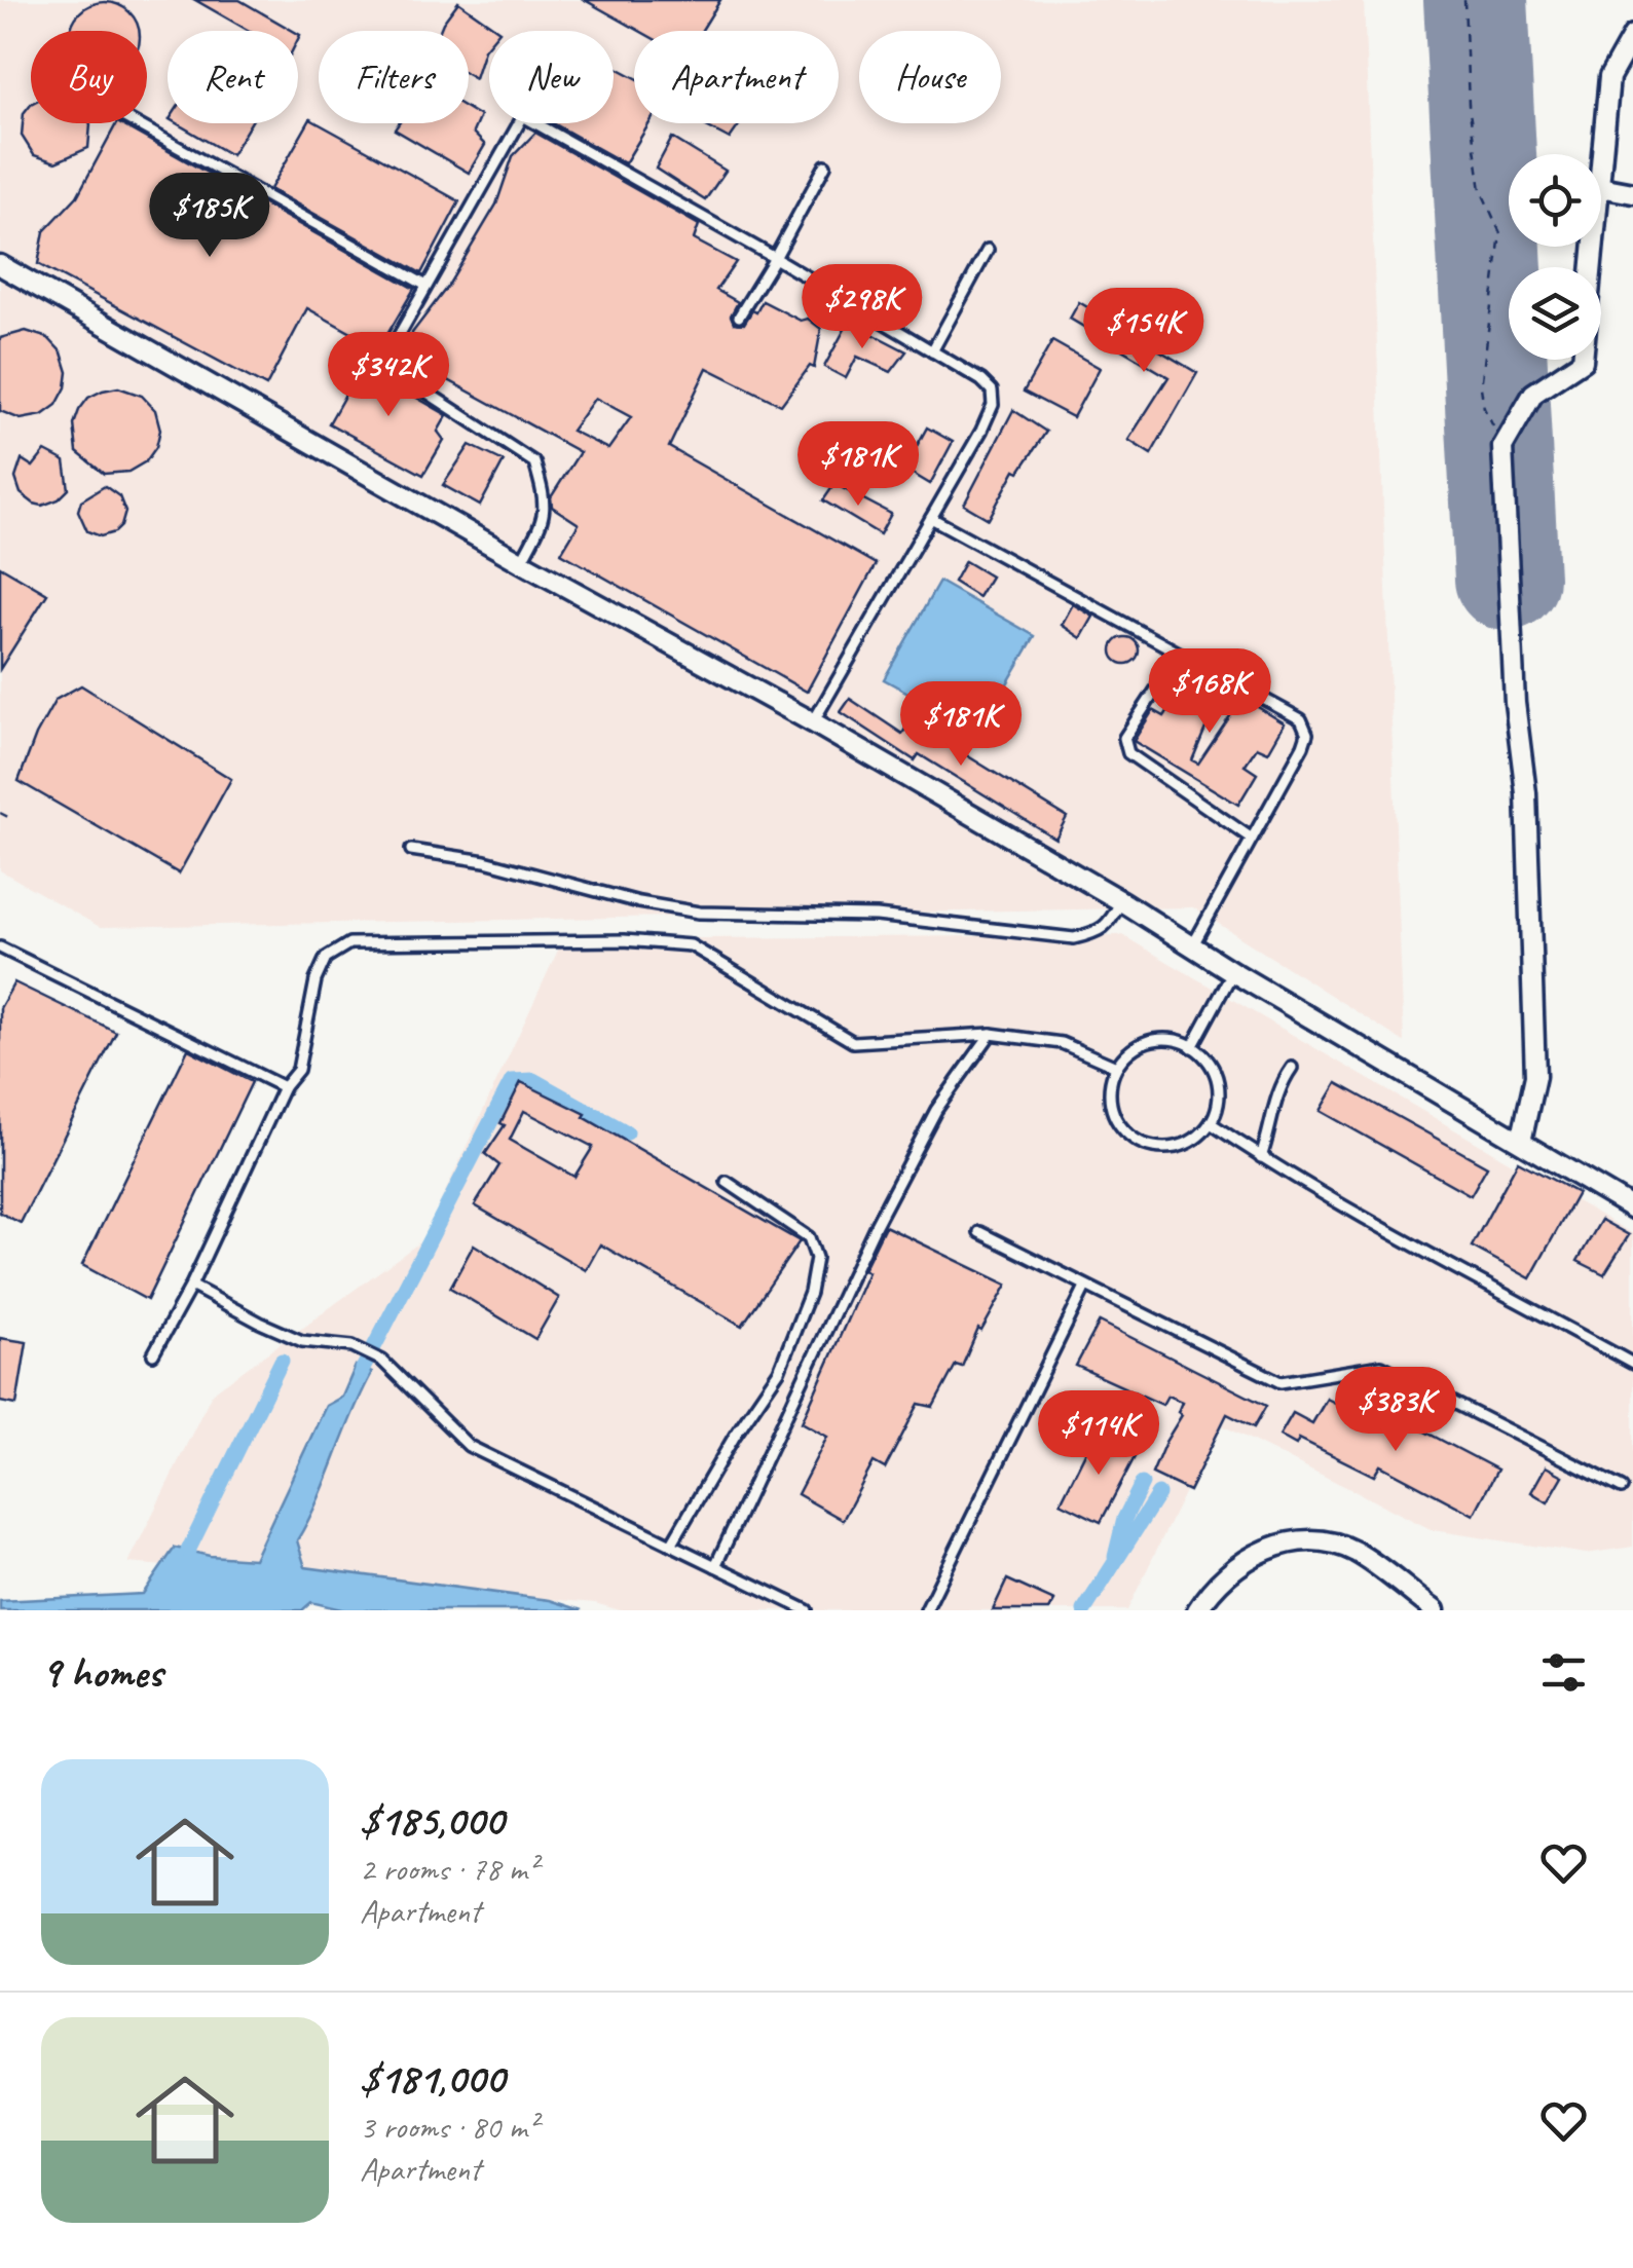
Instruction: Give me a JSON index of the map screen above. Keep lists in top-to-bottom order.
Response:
{
  "page": {
    "chip": [
      "Buy",
      "Rent",
      "Filters",
      "New",
      "Apartment",
      "House"
    ],
    "price": [
      "$185K",
      "$298K",
      "$154K",
      "$342K",
      "$181K",
      "$168K",
      "$181K",
      "$383K",
      "$114K"
    ],
    "heading": "9 homes",
    "list": [
      {
        "name": "$185,000",
        "note": "2 rooms · 78 m² · Apartment"
      },
      {
        "name": "$181,000",
        "note": "3 rooms · 80 m² · Apartment"
      }
    ]
  }
}
